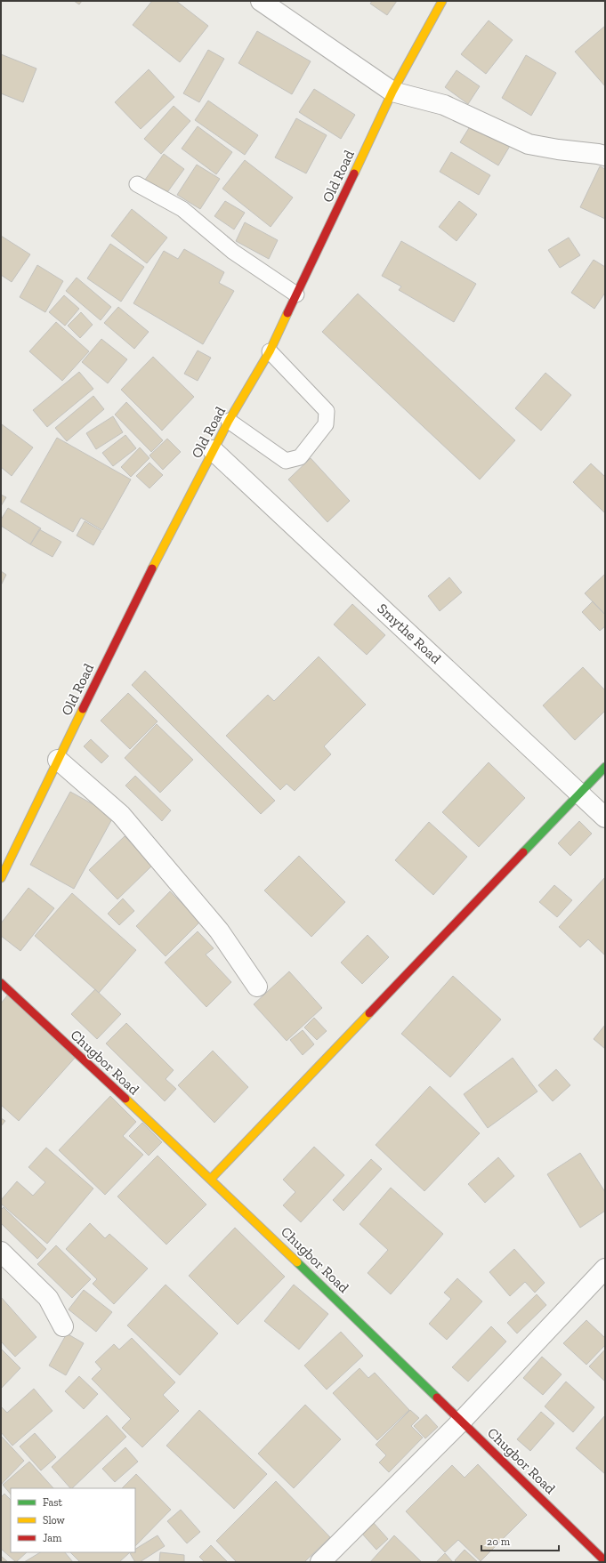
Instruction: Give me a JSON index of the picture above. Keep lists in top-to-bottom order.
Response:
{
  "streets": {
    "street": ["Old Road", "Smythe Road", "Chugbor Road"]
  },
  "crossings": [
    ["Old Road", "Smythe Road"]
  ],
  "legend": ["Fast", "Slow", "Jam"],
  "scale_bar": "20 m"
}
